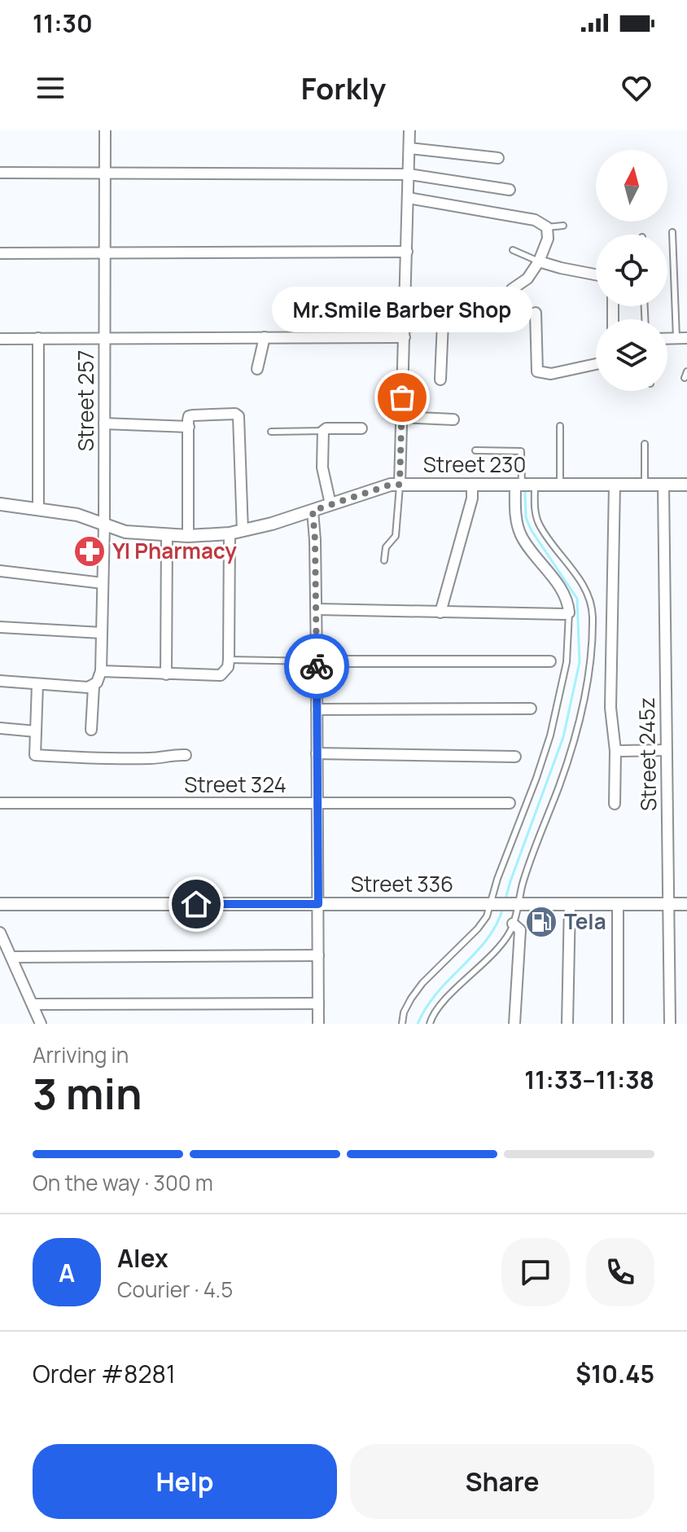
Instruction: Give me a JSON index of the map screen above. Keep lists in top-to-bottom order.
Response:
{
  "streets": {
    "street": [
      "Street 257",
      "Street 230",
      "Street 245z",
      "Street 324",
      "Street 336"
    ]
  },
  "crossings": [
    ["Street 257", "Street 230"],
    ["Street 230", "Street 245z"],
    ["Street 245z", "Street 336"]
  ],
  "places": {
    "other": ["Mr.Smile Barber Shop"],
    "pharmacy": ["YI Pharmacy"],
    "fuel station": ["Tela"]
  },
  "north": "top",
  "page": {
    "status": "11:30",
    "header": "Forkly",
    "bubble": "Mr.Smile Barber Shop",
    "heading": ["3 min", "Arriving in", "11:33–11:38"],
    "panel": [
      "Alex",
      "Courier · 4.5",
      "Order #8281",
      "$10.45"
    ],
    "bar": "On the way · 300 m",
    "round": "A",
    "buttons": ["Help", "Share"]
  }
}
